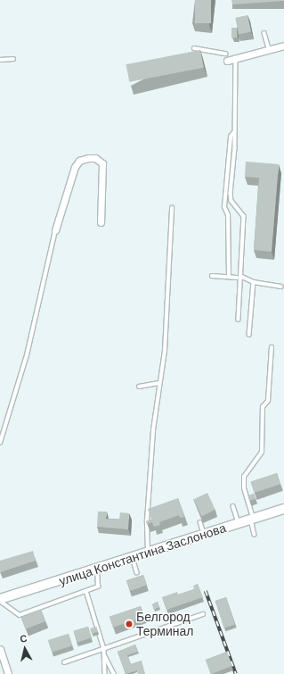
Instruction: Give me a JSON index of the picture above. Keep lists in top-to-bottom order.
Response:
{
  "streets": {
    "street": ["улица Константина Заслонова"]
  },
  "places": ["Белгород Терминал"],
  "north": "top"
}
